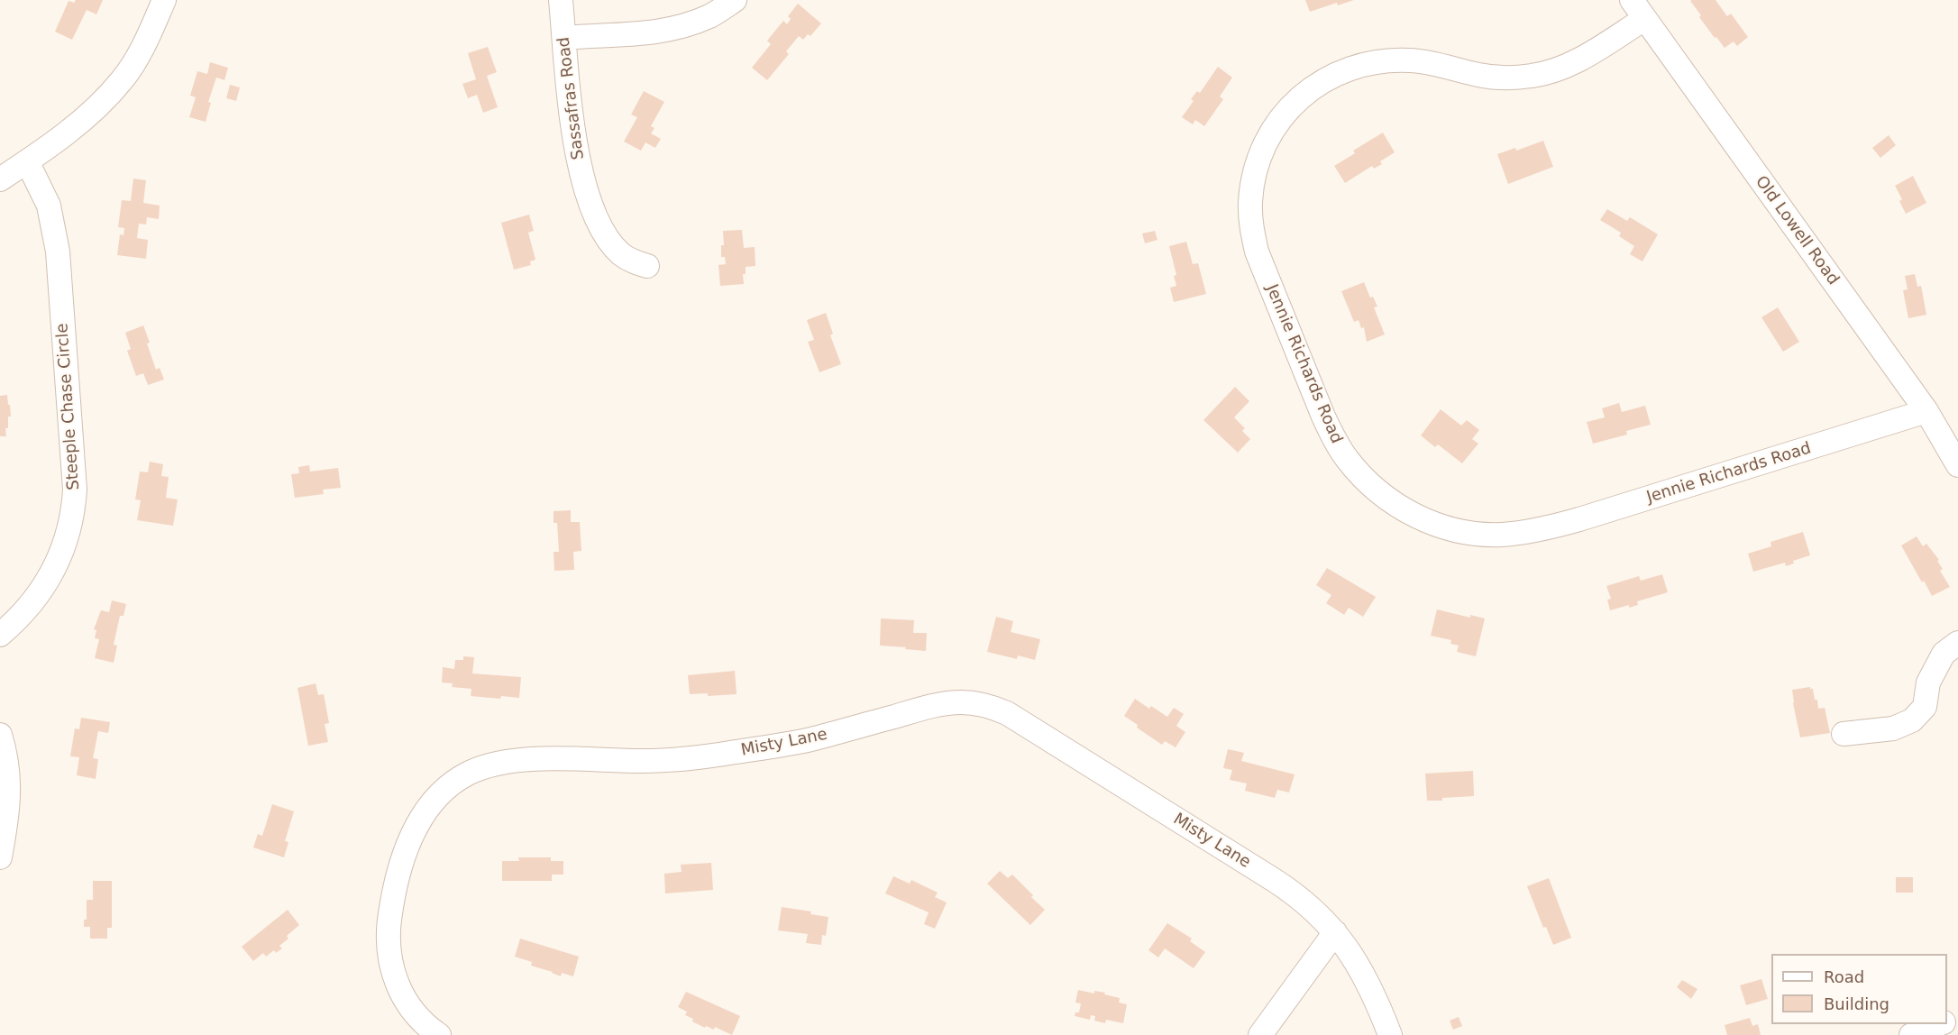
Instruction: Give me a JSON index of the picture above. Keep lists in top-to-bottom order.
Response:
{
  "streets": {
    "street": [
      "Sassafras Road",
      "Old Lowell Road",
      "Jennie Richards Road",
      "Steeple Chase Circle",
      "Misty Lane"
    ]
  },
  "crossings": [
    ["Old Lowell Road", "Jennie Richards Road"]
  ],
  "legend": ["Road", "Building"]
}
